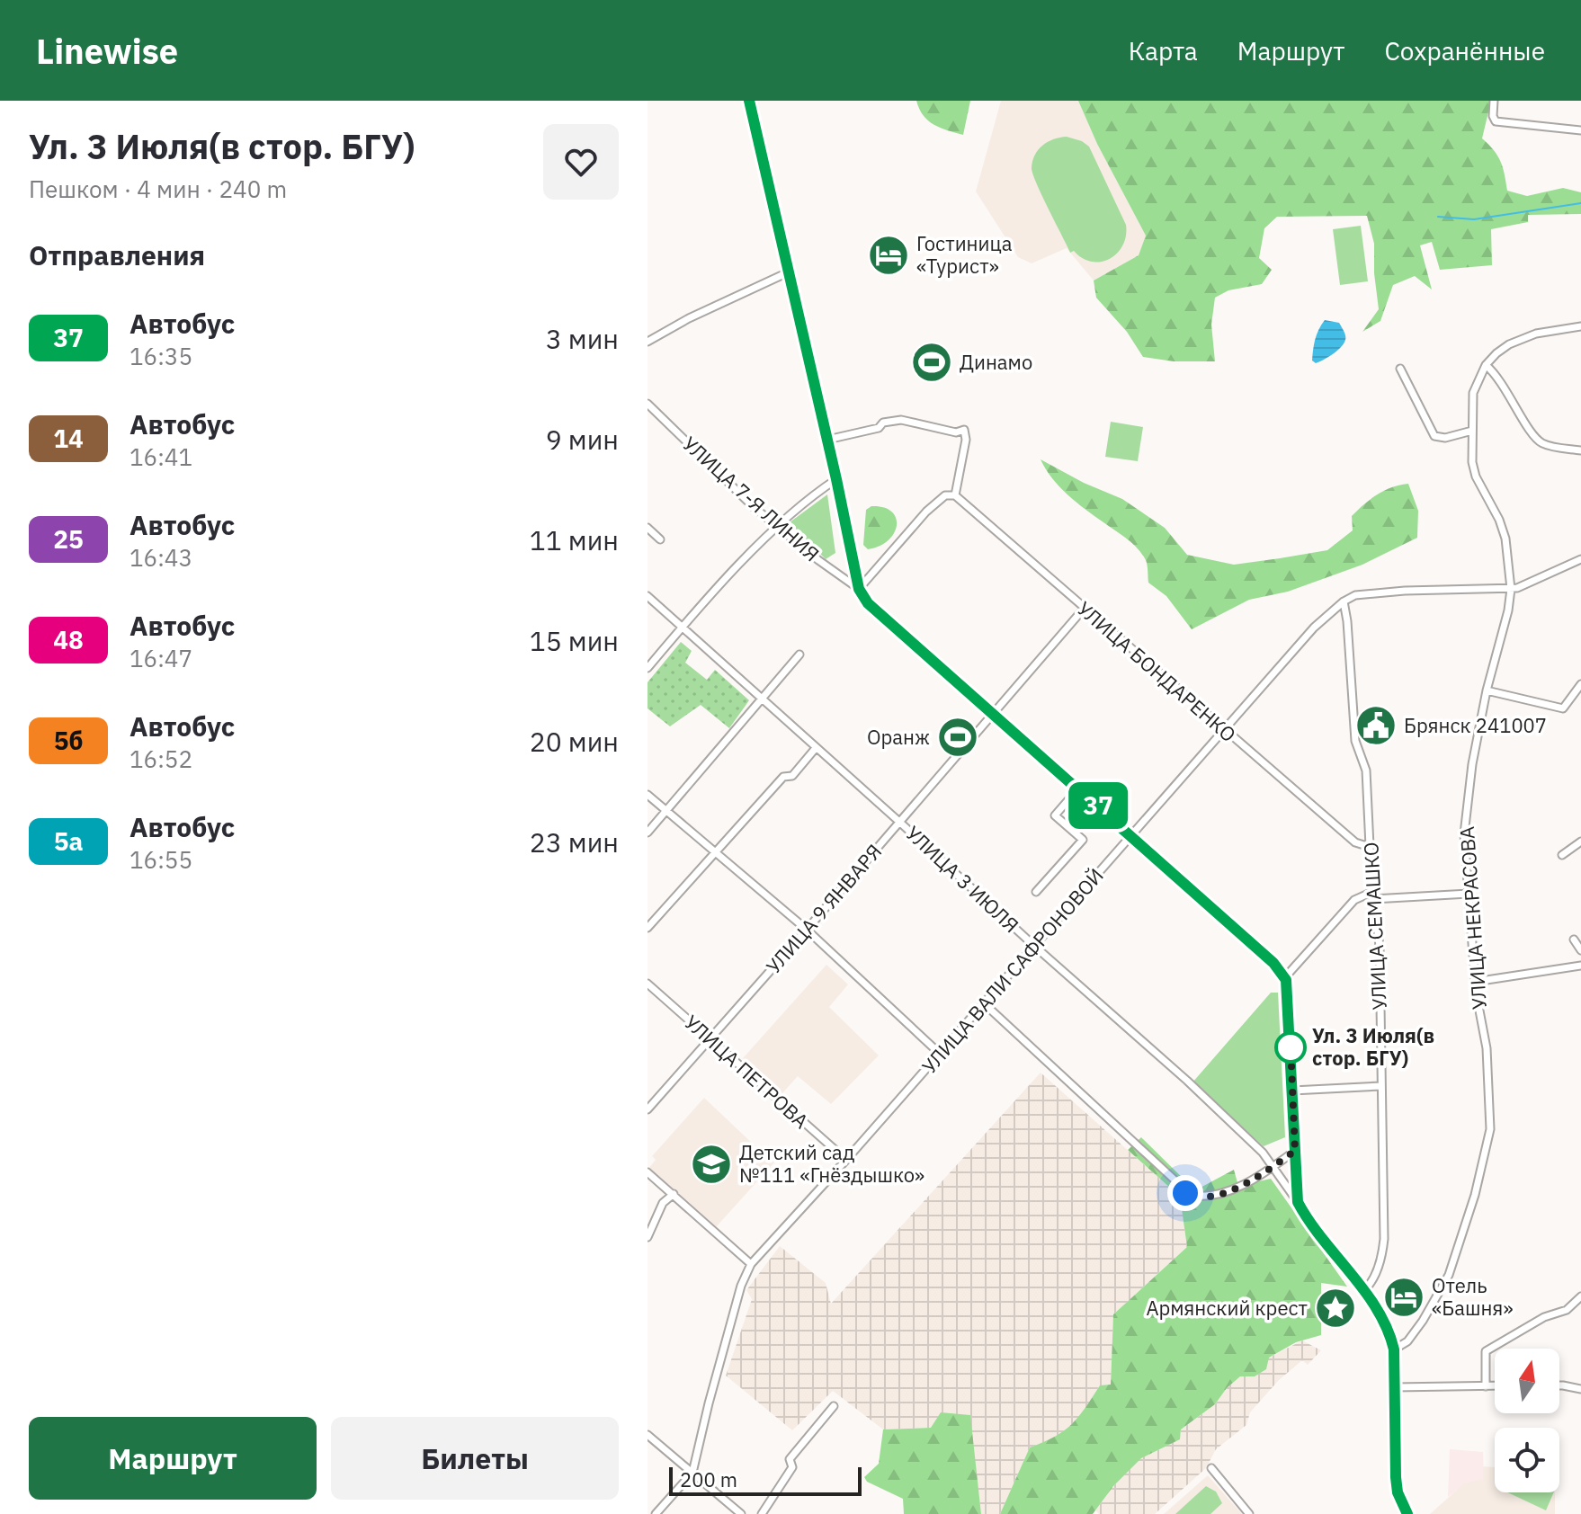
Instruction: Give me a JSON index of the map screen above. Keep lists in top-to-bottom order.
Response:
{
  "streets": {
    "street": [
      "УЛИЦА 7-Я ЛИНИЯ",
      "УЛИЦА БОНДАРЕНКО",
      "УЛИЦА 3 ИЮЛЯ",
      "УЛИЦА 9 ЯНВАРЯ",
      "УЛИЦА НЕКРАСОВА",
      "УЛИЦА СЕМАШКО",
      "УЛИЦА ВАЛИ САФРОНОВОЙ",
      "УЛИЦА ПЕТРОВА"
    ]
  },
  "crossings": [
    ["УЛИЦА БОНДАРЕНКО", "УЛИЦА 9 ЯНВАРЯ"],
    ["УЛИЦА БОНДАРЕНКО", "УЛИЦА СЕМАШКО"],
    ["УЛИЦА БОНДАРЕНКО", "УЛИЦА ВАЛИ САФРОНОВОЙ"],
    ["УЛИЦА 3 ИЮЛЯ", "УЛИЦА 9 ЯНВАРЯ"],
    ["УЛИЦА 3 ИЮЛЯ", "УЛИЦА ВАЛИ САФРОНОВОЙ"],
    ["УЛИЦА 9 ЯНВАРЯ", "УЛИЦА ПЕТРОВА"],
    ["УЛИЦА НЕКРАСОВА", "УЛИЦА ВАЛИ САФРОНОВОЙ"],
    ["УЛИЦА СЕМАШКО", "УЛИЦА ВАЛИ САФРОНОВОЙ"],
    ["УЛИЦА ВАЛИ САФРОНОВОЙ", "УЛИЦА ПЕТРОВА"]
  ],
  "places": {
    "hotel": ["Гостиница «Турист»", "Отель «Башня»"],
    "sports": ["Динамо", "Оранж"],
    "public building": ["Брянск 241007"],
    "other": ["Ул. 3 Июля(в стор. БГУ)"],
    "school or university": ["Детский сад №111 «Гнёздышко»"],
    "place": ["Армянский крест"]
  },
  "lines": ["bus line 37"],
  "scale_bar": "200 m",
  "north": "top",
  "page": {
    "header": "Linewise",
    "nav": ["Карта", "Маршрут", "Сохранённые"],
    "heading": [
      ["Ул. 3 Июля(в стор. БГУ)", "Пешком · 4 мин · 240 m"],
      "Отправления"
    ],
    "on_map": "37",
    "list": [
      {
        "mark": "37",
        "name": "Автобус",
        "note": "16:35",
        "value": "3 мин"
      },
      {
        "mark": "14",
        "name": "Автобус",
        "note": "16:41",
        "value": "9 мин"
      },
      {
        "mark": "25",
        "name": "Автобус",
        "note": "16:43",
        "value": "11 мин"
      },
      {
        "mark": "48",
        "name": "Автобус",
        "note": "16:47",
        "value": "15 мин"
      },
      {
        "mark": "5б",
        "name": "Автобус",
        "note": "16:52",
        "value": "20 мин"
      },
      {
        "mark": "5а",
        "name": "Автобус",
        "note": "16:55",
        "value": "23 мин"
      }
    ],
    "buttons": ["Маршрут", "Билеты"],
    "scale": "200 m"
  }
}
